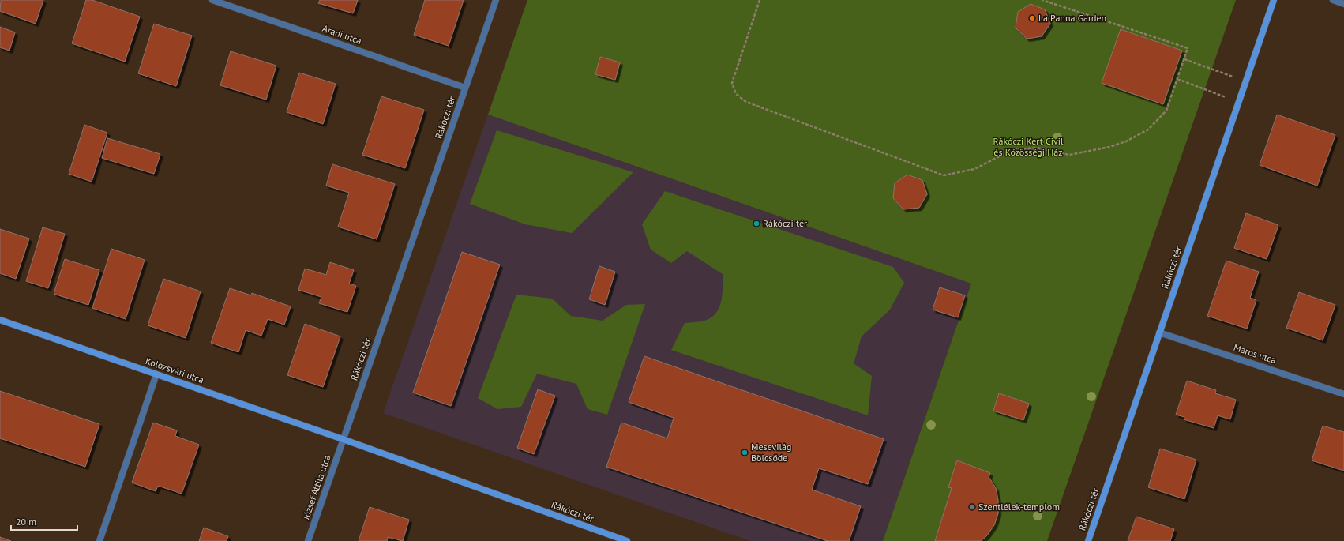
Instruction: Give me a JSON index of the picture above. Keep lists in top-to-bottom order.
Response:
{
  "streets": {
    "street": [
      "Aradi utca",
      "Rákóczi tér",
      "Maros utca",
      "Kolozsvári utca",
      "József Attila utca"
    ]
  },
  "crossings": [
    ["Aradi utca", "Rákóczi tér"],
    ["Rákóczi tér", "Maros utca"],
    ["Rákóczi tér", "Kolozsvári utca"],
    ["Rákóczi tér", "József Attila utca"],
    ["Kolozsvári utca", "József Attila utca"]
  ],
  "parks": ["Rákóczi Kert Civil és Közösségi Ház"],
  "places": [
    "La Panna Garden",
    "Rákóczi tér",
    "Mesevilág Bölcsőde",
    "Szentlélek-templom"
  ],
  "scale_bar": "20 m"
}
